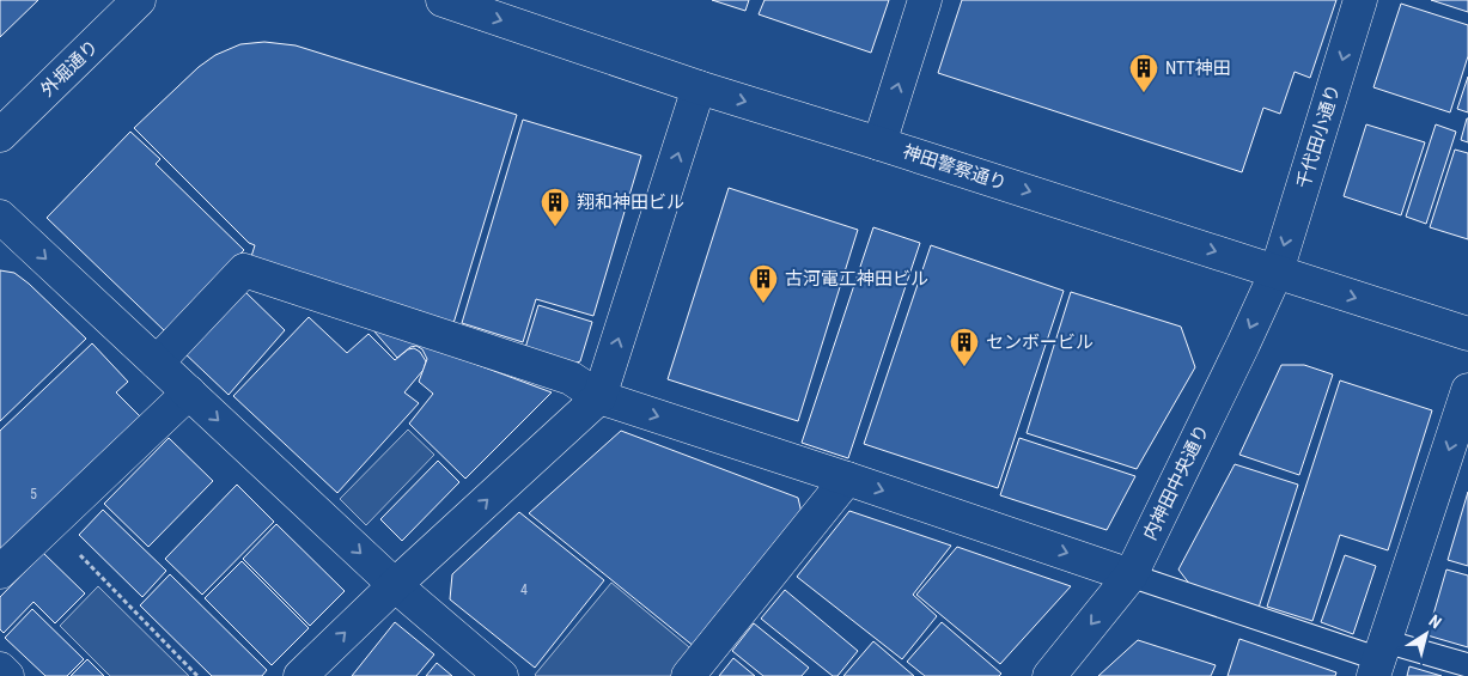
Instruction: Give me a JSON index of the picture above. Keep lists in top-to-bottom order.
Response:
{
  "streets": {
    "street": [
      "外堀通り",
      "千代田小通り",
      "神田警察通り",
      "内神田中央通り"
    ]
  },
  "crossings": [
    ["千代田小通り", "神田警察通り"],
    ["千代田小通り", "内神田中央通り"],
    ["神田警察通り", "内神田中央通り"]
  ],
  "one_way": ["千代田小通り", "神田警察通り"],
  "places": {
    "building": [
      "NTT神田",
      "翔和神田ビル",
      "古河電工神田ビル",
      "センボービル"
    ]
  },
  "house_numbers": ["5", "4"],
  "north": "top right"
}
